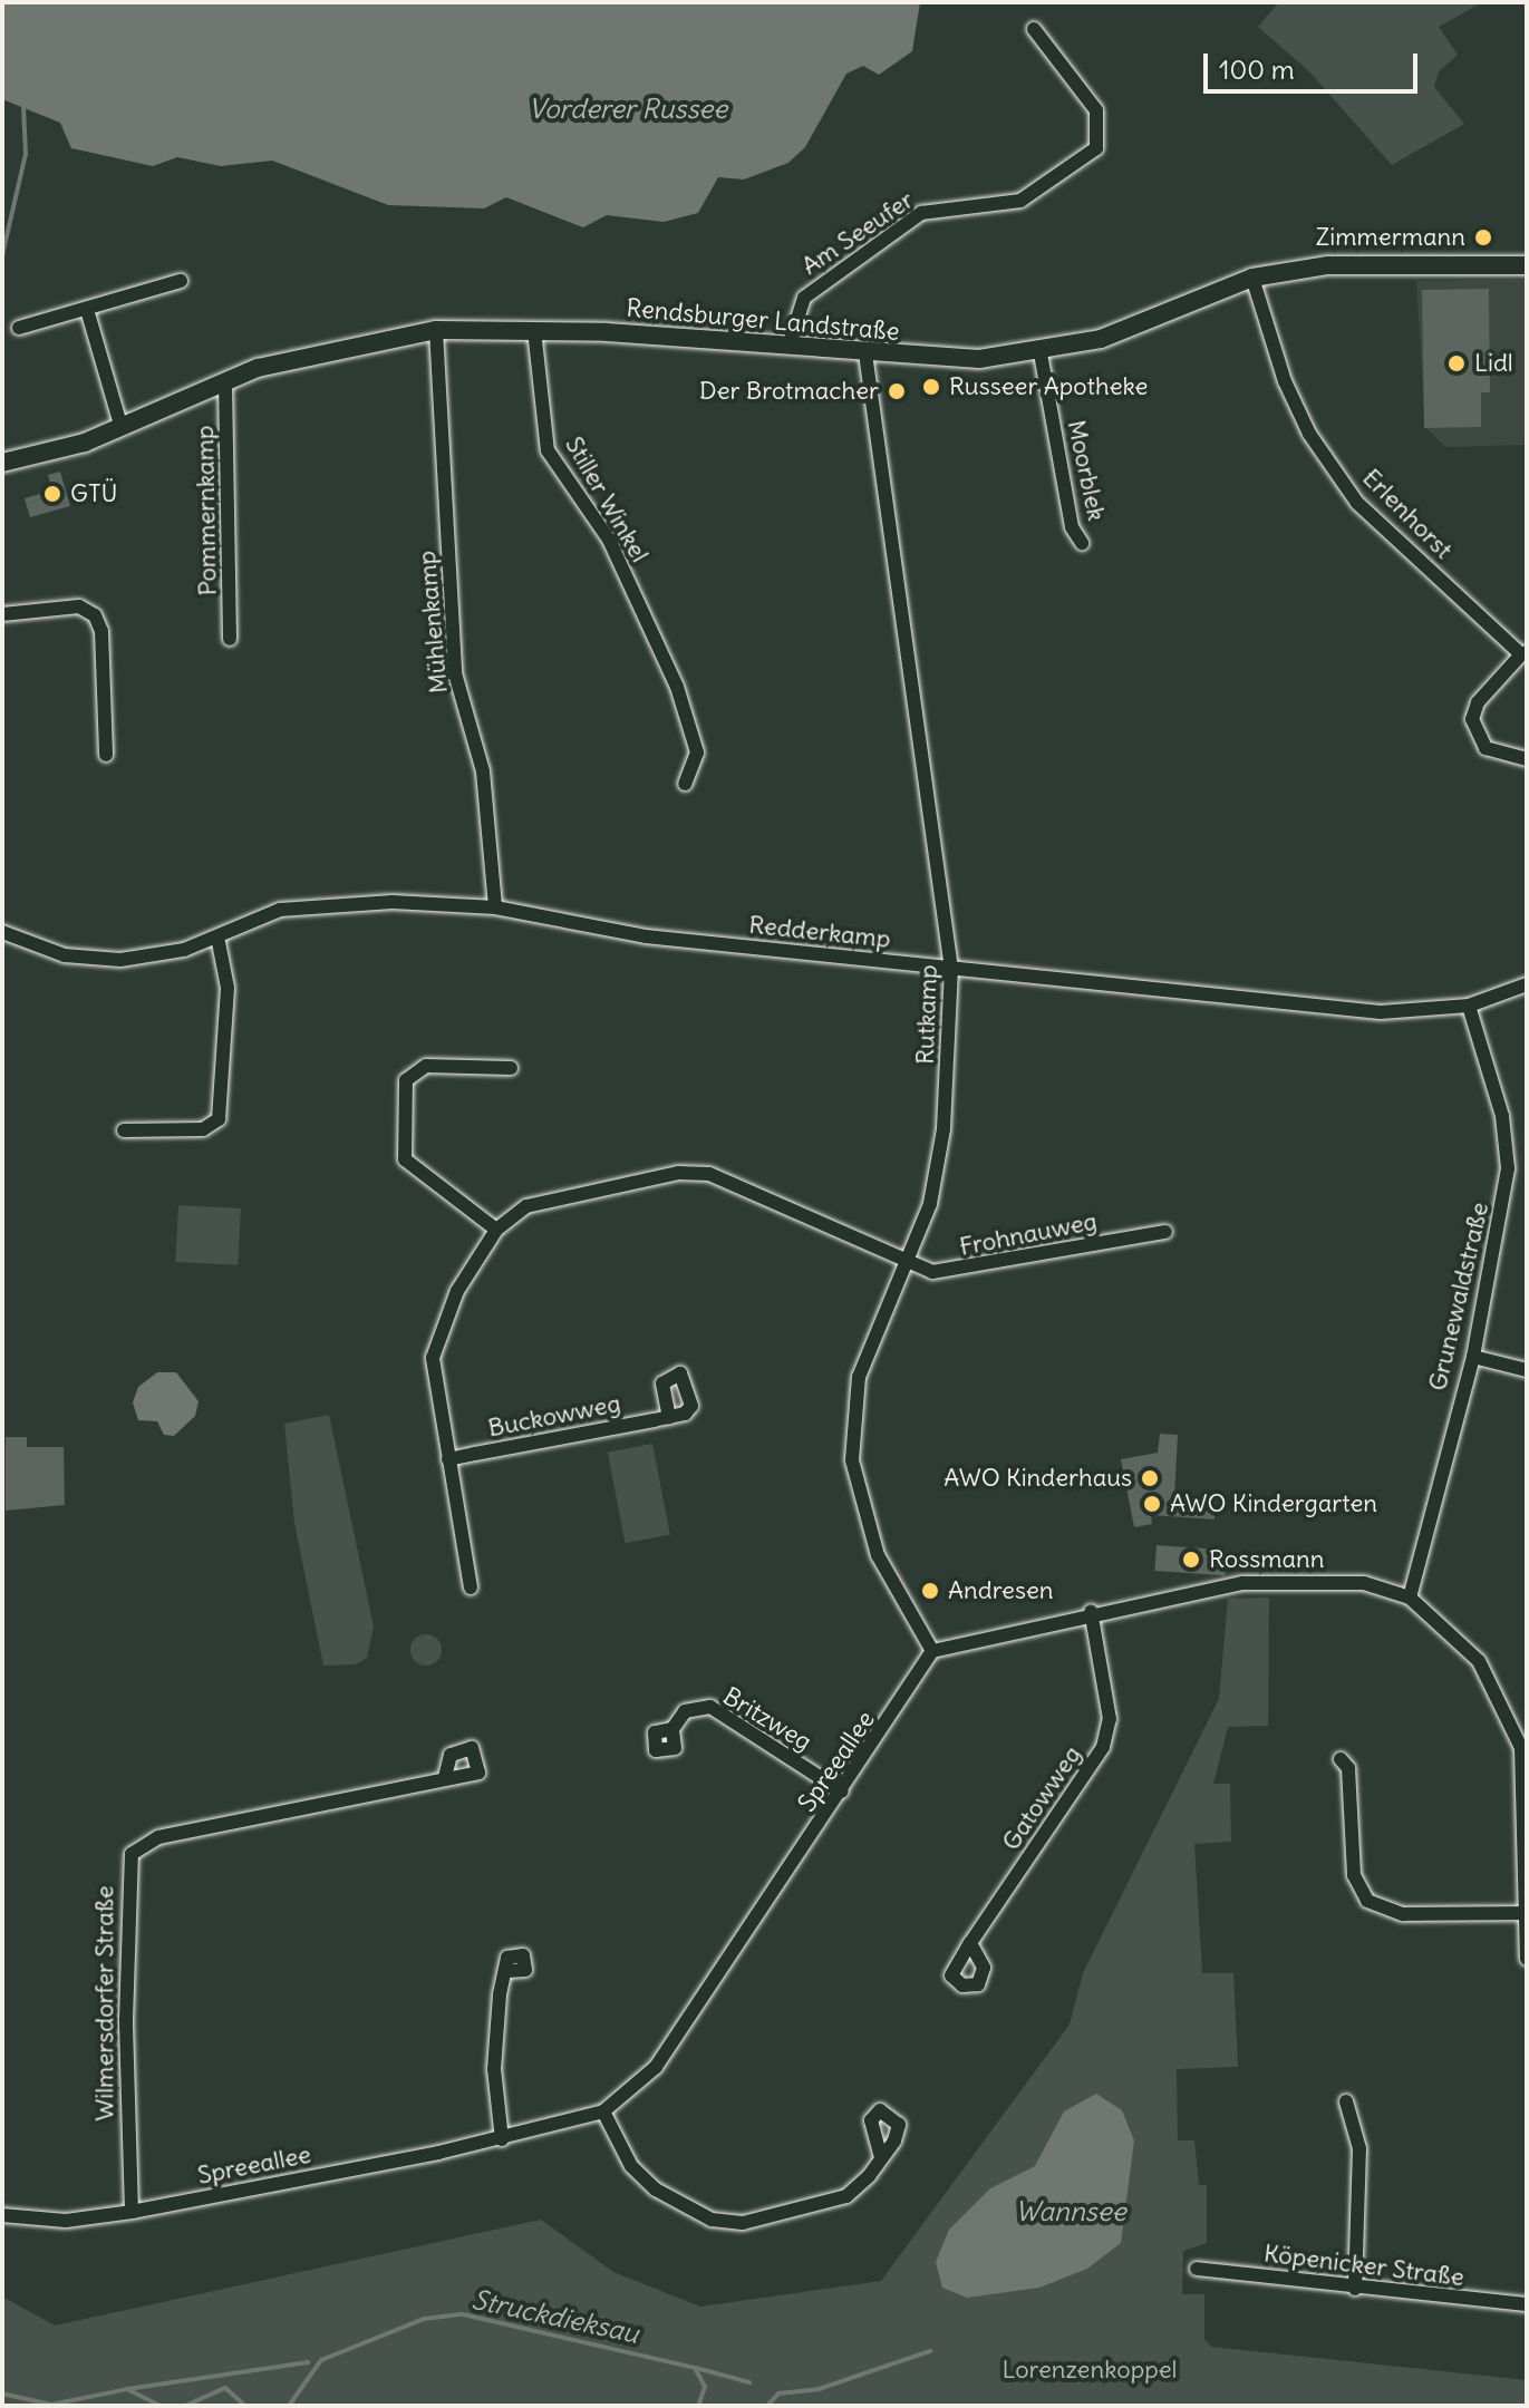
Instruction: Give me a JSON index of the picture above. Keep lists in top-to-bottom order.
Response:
{
  "streets": {
    "street": [
      "Am Seeufer",
      "Rendsburger Landstraße",
      "Moorblek",
      "Stiller Winkel",
      "Pommernkamp",
      "Erlenhorst",
      "Mühlenkamp",
      "Redderkamp",
      "Rutkamp",
      "Frohnauweg",
      "Grunewaldstraße",
      "Buckowweg",
      "Britzweg",
      "Spreeallee",
      "Gatowweg",
      "Wilmersdorfer Straße",
      "Köpenicker Straße"
    ]
  },
  "crossings": [
    ["Am Seeufer", "Rendsburger Landstraße"],
    ["Rendsburger Landstraße", "Moorblek"],
    ["Rendsburger Landstraße", "Stiller Winkel"],
    ["Rendsburger Landstraße", "Pommernkamp"],
    ["Rendsburger Landstraße", "Erlenhorst"],
    ["Rendsburger Landstraße", "Mühlenkamp"],
    ["Rendsburger Landstraße", "Rutkamp"],
    ["Mühlenkamp", "Redderkamp"],
    ["Redderkamp", "Rutkamp"],
    ["Redderkamp", "Grunewaldstraße"],
    ["Rutkamp", "Frohnauweg"],
    ["Rutkamp", "Spreeallee"],
    ["Britzweg", "Spreeallee"],
    ["Spreeallee", "Wilmersdorfer Straße"]
  ],
  "water": ["Vorderer Russee", "Wannsee", "Struckdieksau"],
  "parks": ["Lorenzenkoppel"],
  "places": [
    "Zimmermann",
    "Lidl",
    "Russeer Apotheke",
    "Der Brotmacher",
    "GTÜ",
    "AWO Kinderhaus",
    "AWO Kindergarten",
    "Rossmann",
    "Andresen"
  ],
  "scale_bar": "100 m"
}
